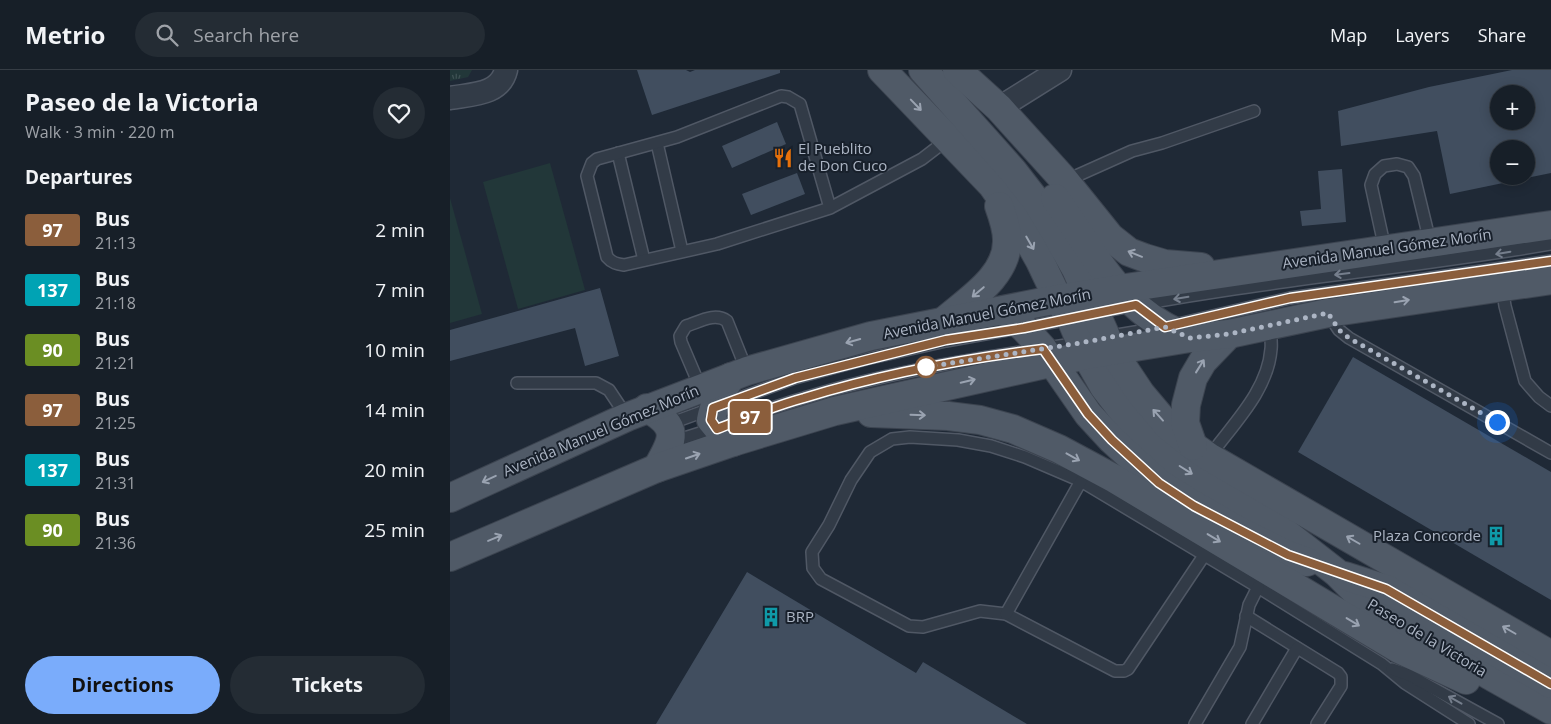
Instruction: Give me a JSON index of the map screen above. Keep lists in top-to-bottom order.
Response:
{
  "streets": {
    "main road": ["Avenida Manuel Gómez Morín"]
  },
  "places": {
    "restaurant": ["El Pueblito de Don Cuco"],
    "building": ["Plaza Concorde", "BRP"]
  },
  "lines": ["bus line 97"],
  "page": {
    "header": "Metrio",
    "search": "Search here",
    "nav": ["Map", "Layers", "Share"],
    "heading": [
      ["Paseo de la Victoria", "Walk · 3 min · 220 m"],
      "Departures"
    ],
    "on_map": "97",
    "map_buttons": ["+", "−"],
    "list": [
      {
        "mark": "97",
        "name": "Bus",
        "note": "21:13",
        "value": "2 min"
      },
      {
        "mark": "137",
        "name": "Bus",
        "note": "21:18",
        "value": "7 min"
      },
      {
        "mark": "90",
        "name": "Bus",
        "note": "21:21",
        "value": "10 min"
      },
      {
        "mark": "97",
        "name": "Bus",
        "note": "21:25",
        "value": "14 min"
      },
      {
        "mark": "137",
        "name": "Bus",
        "note": "21:31",
        "value": "20 min"
      },
      {
        "mark": "90",
        "name": "Bus",
        "note": "21:36",
        "value": "25 min"
      }
    ],
    "buttons": ["Directions", "Tickets"]
  }
}
